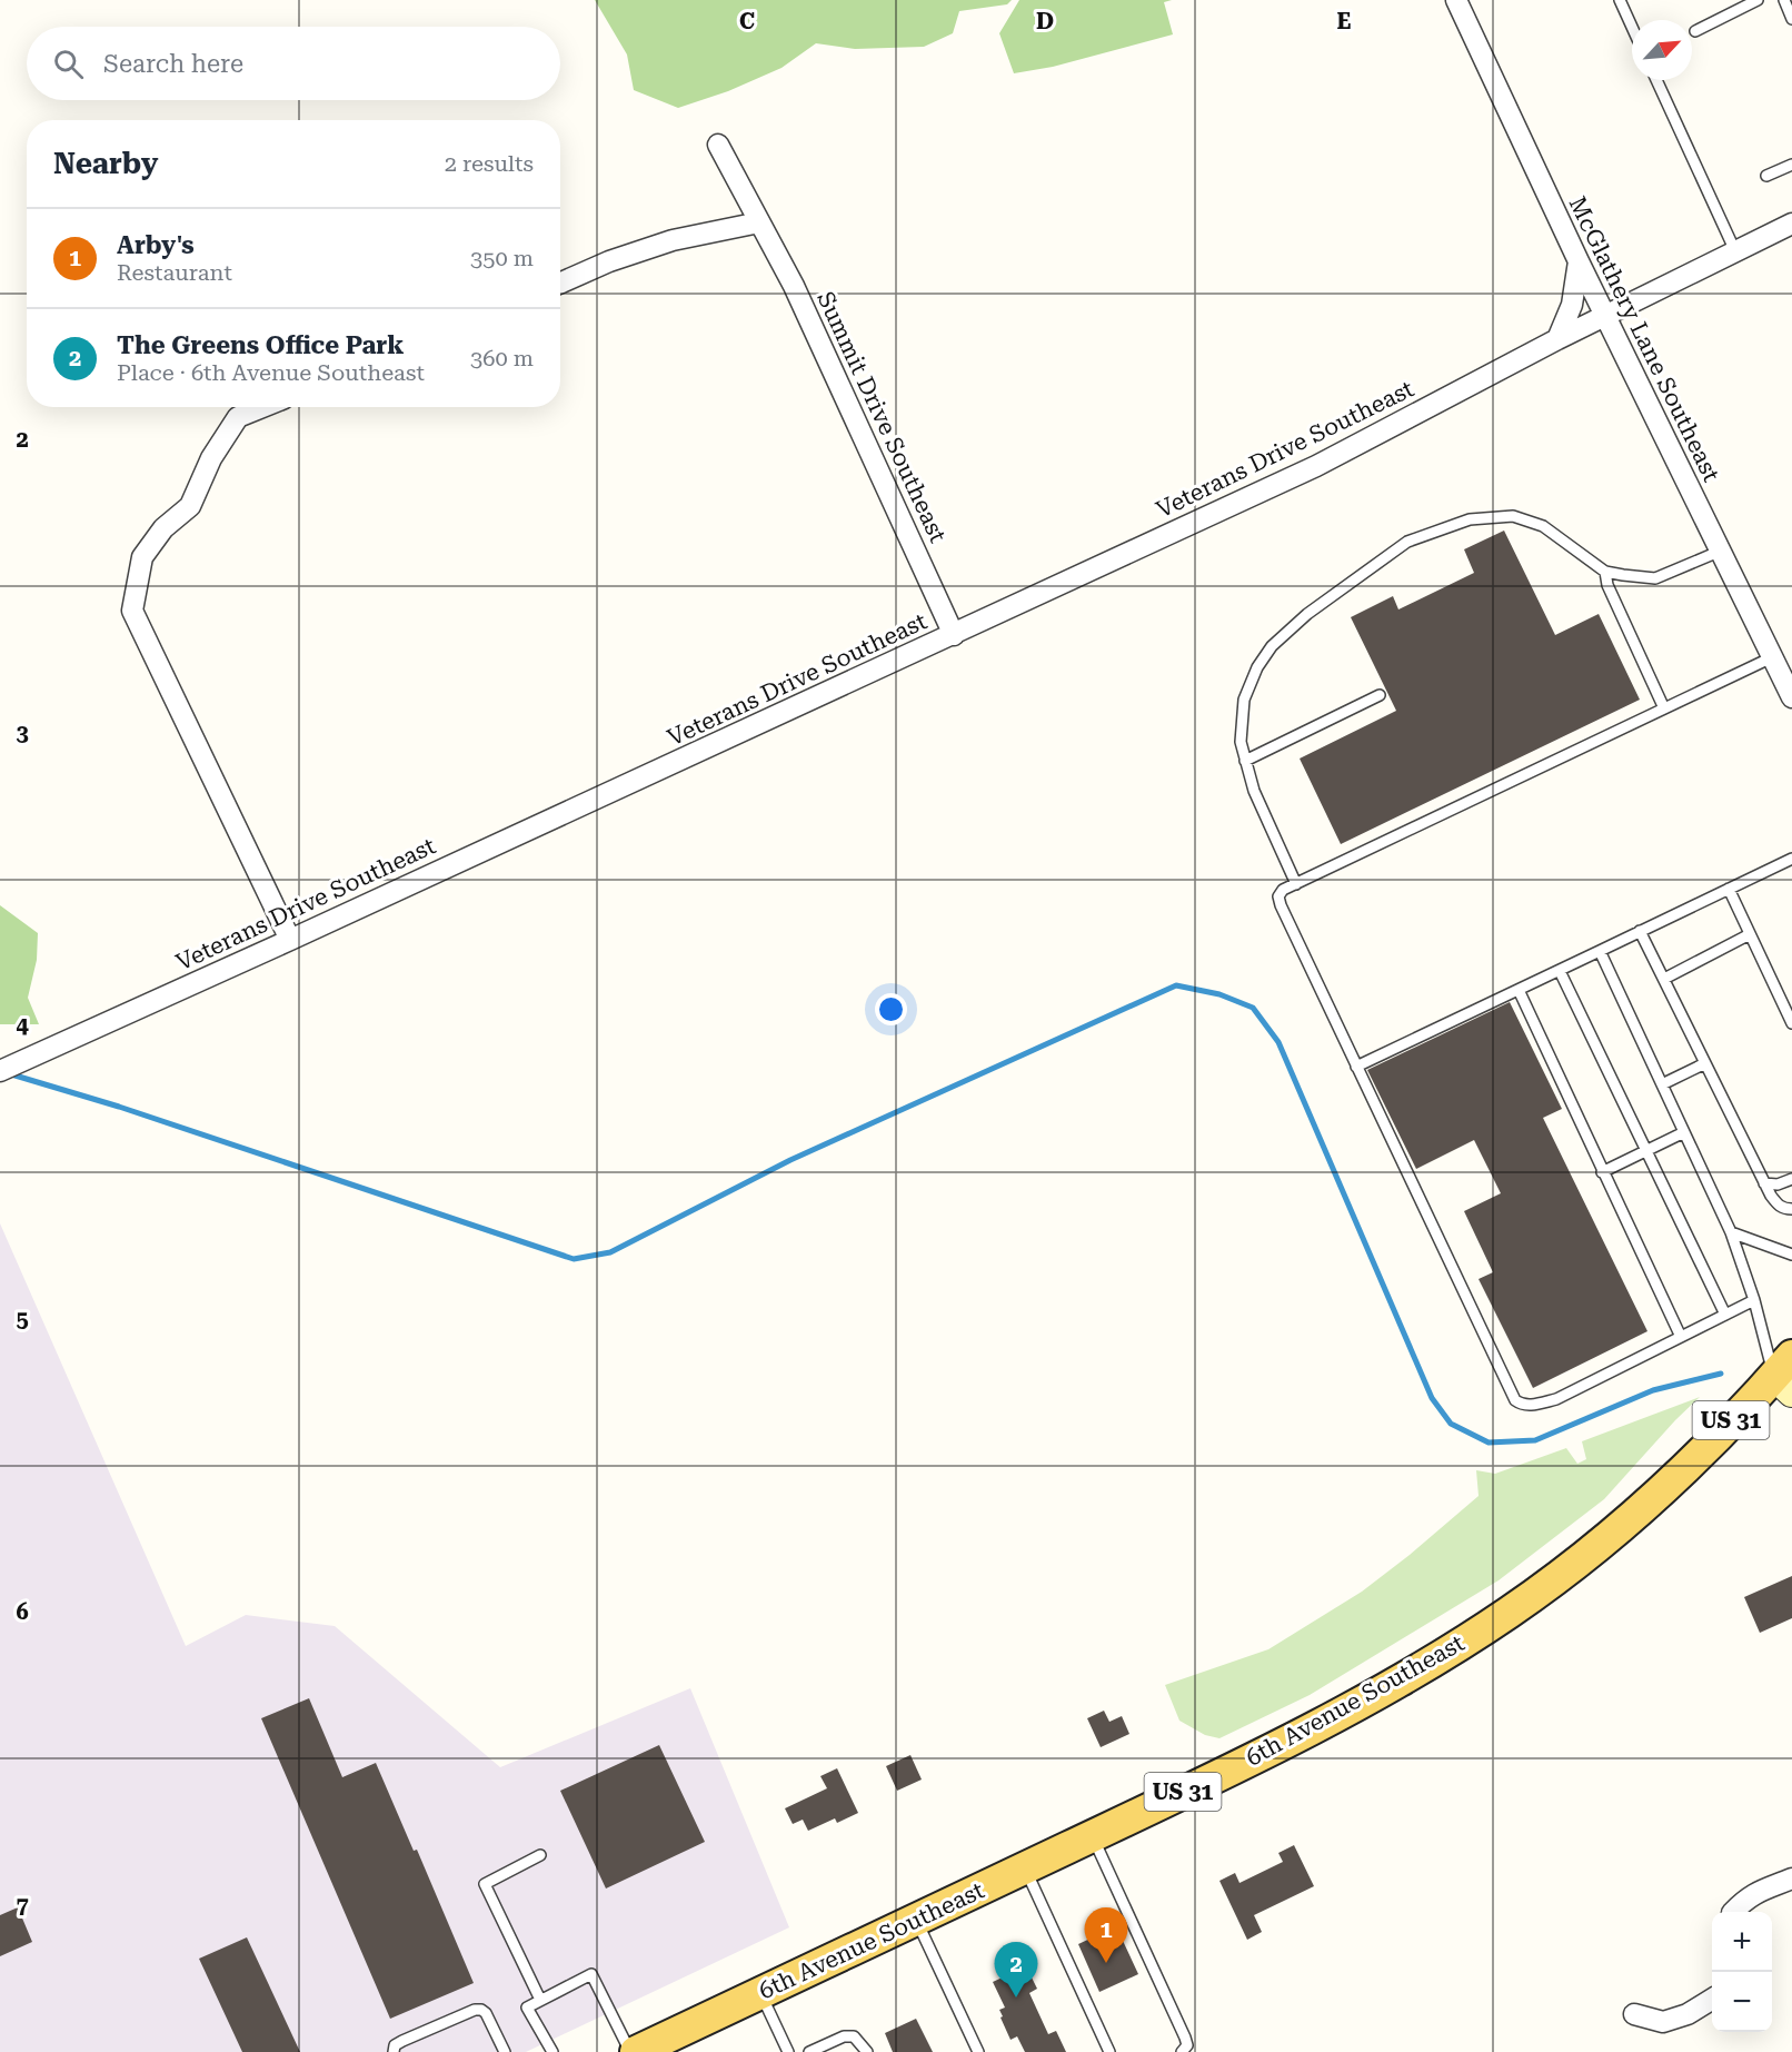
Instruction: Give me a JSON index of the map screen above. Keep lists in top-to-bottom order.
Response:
{
  "streets": {
    "main road": ["US 31", "6th Avenue Southeast"],
    "street": ["McGlathery Lane Southeast", "Summit Drive Southeast", "Veterans Drive Southeast"]
  },
  "crossings": [
    ["McGlathery Lane Southeast", "Veterans Drive Southeast"],
    ["Summit Drive Southeast", "Veterans Drive Southeast"]
  ],
  "north": "top right",
  "page": {
    "search": "Search here",
    "heading": ["Nearby", "2 results"],
    "list": [
      {
        "mark": "1",
        "name": "Arby's",
        "note": "Restaurant",
        "value": "350 m"
      },
      {
        "mark": "2",
        "name": "The Greens Office Park",
        "note": "Place · 6th Avenue Southeast",
        "value": "360 m"
      }
    ],
    "pins": ["1", "2"],
    "map_buttons": ["+", "−"]
  },
  "grid": {
    "columns": ["C", "D", "E"],
    "rows": [
      "2",
      "3",
      "4",
      "5",
      "6",
      "7"
    ]
  }
}
